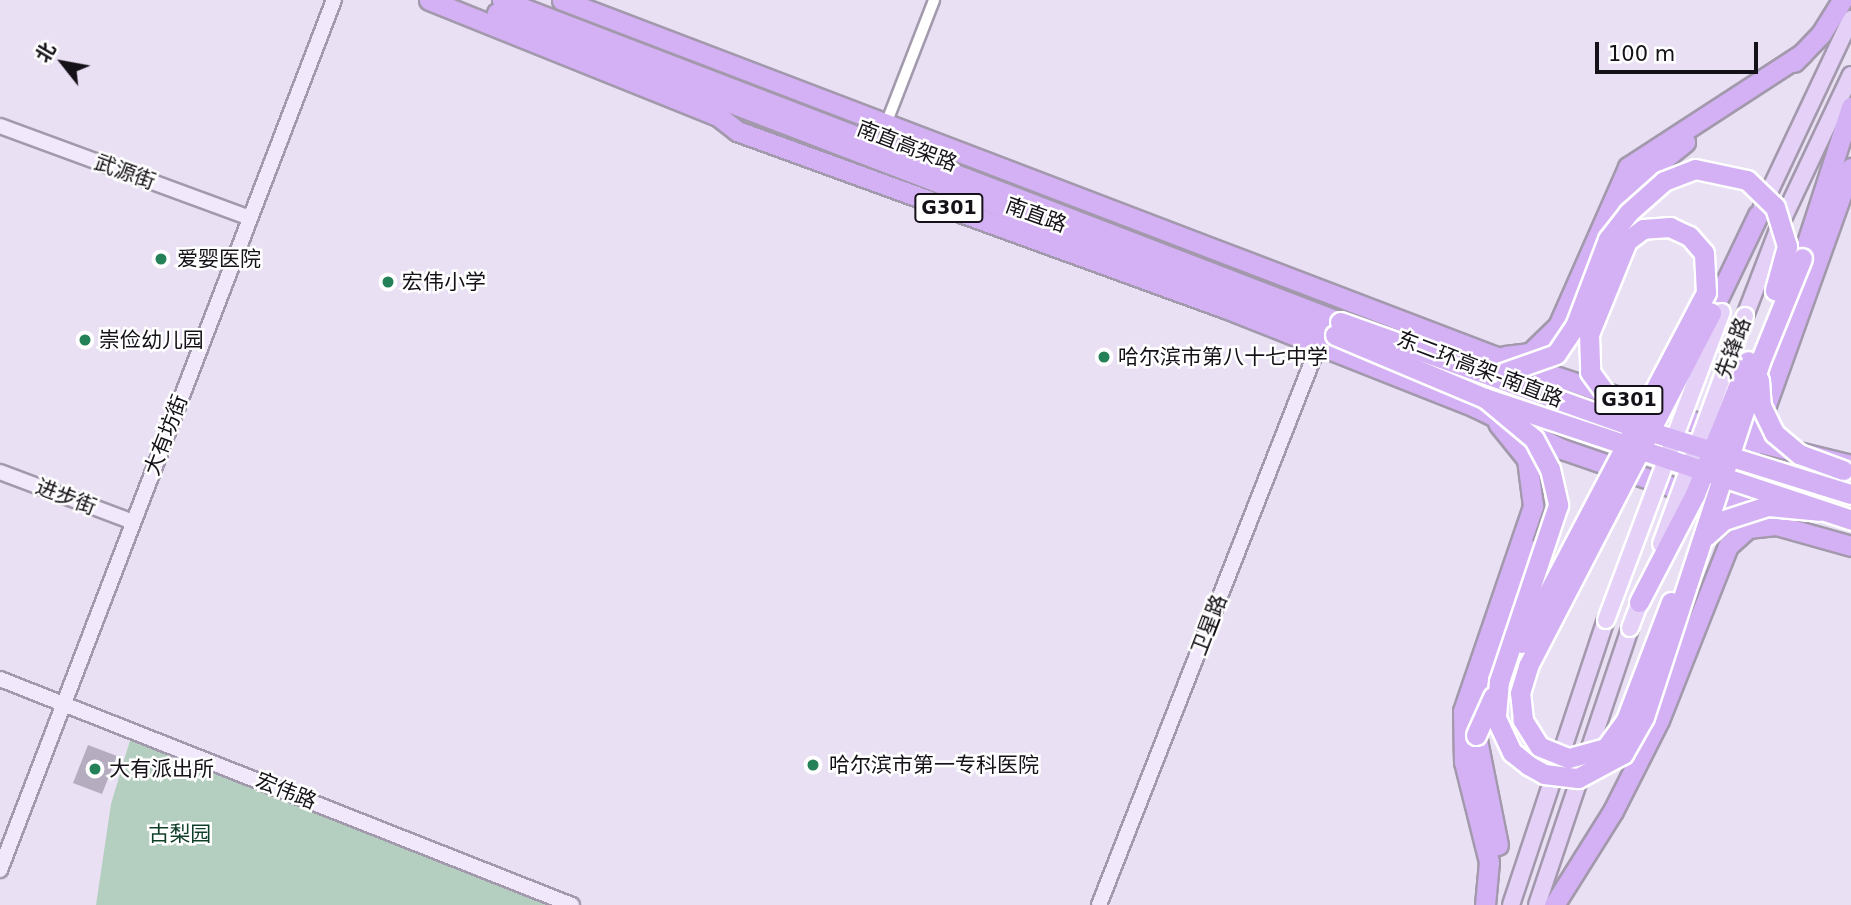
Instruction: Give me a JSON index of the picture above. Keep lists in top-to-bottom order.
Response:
{
  "streets": {
    "highway": [
      "南直高架路",
      "G301",
      "南直路",
      "东二环高架-南直路"
    ],
    "main road": [
      "武源街",
      "先锋路",
      "大有坊街",
      "进步街",
      "卫星路",
      "宏伟路"
    ]
  },
  "crossings": [
    ["南直高架路", "南直路"],
    ["南直高架路", "东二环高架-南直路"],
    ["南直高架路", "卫星路"],
    ["武源街", "大有坊街"],
    ["G301", "南直路"],
    ["南直路", "东二环高架-南直路"],
    ["南直路", "卫星路"],
    ["东二环高架-南直路", "卫星路"],
    ["大有坊街", "进步街"],
    ["大有坊街", "宏伟路"]
  ],
  "parks": ["古梨园"],
  "places": [
    "爱婴医院",
    "宏伟小学",
    "崇俭幼儿园",
    "哈尔滨市第八十七中学",
    "哈尔滨市第一专科医院",
    "大有派出所"
  ],
  "scale_bar": "100 m",
  "north": "top left"
}
